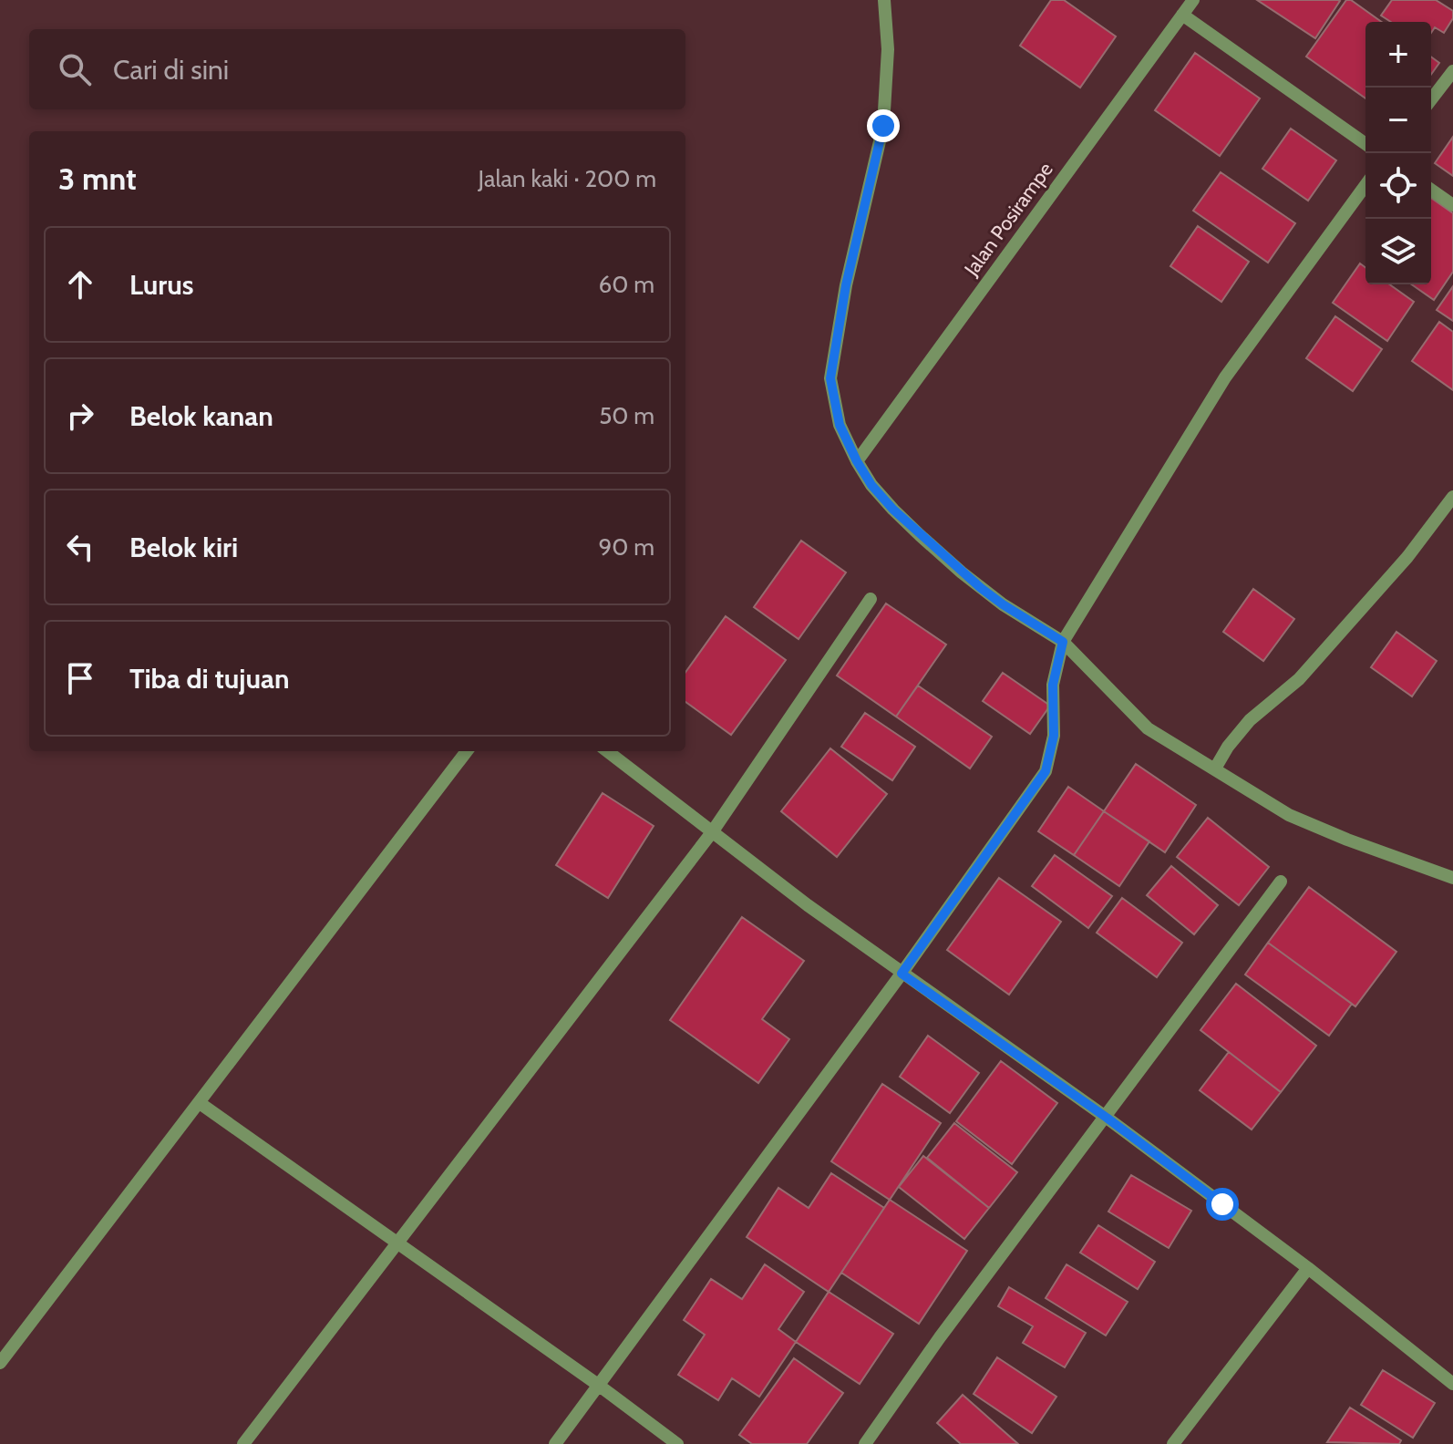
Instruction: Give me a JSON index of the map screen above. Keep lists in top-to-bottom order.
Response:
{
  "streets": {
    "street": ["Jalan Posirampe"]
  },
  "page": {
    "map_buttons": ["+", "−"],
    "search": "Cari di sini",
    "heading": ["3 mnt", "Jalan kaki · 200 m"],
    "list": [
      ["Lurus", "60 m"],
      ["Belok kanan", "50 m"],
      ["Belok kiri", "90 m"],
      "Tiba di tujuan"
    ]
  }
}
